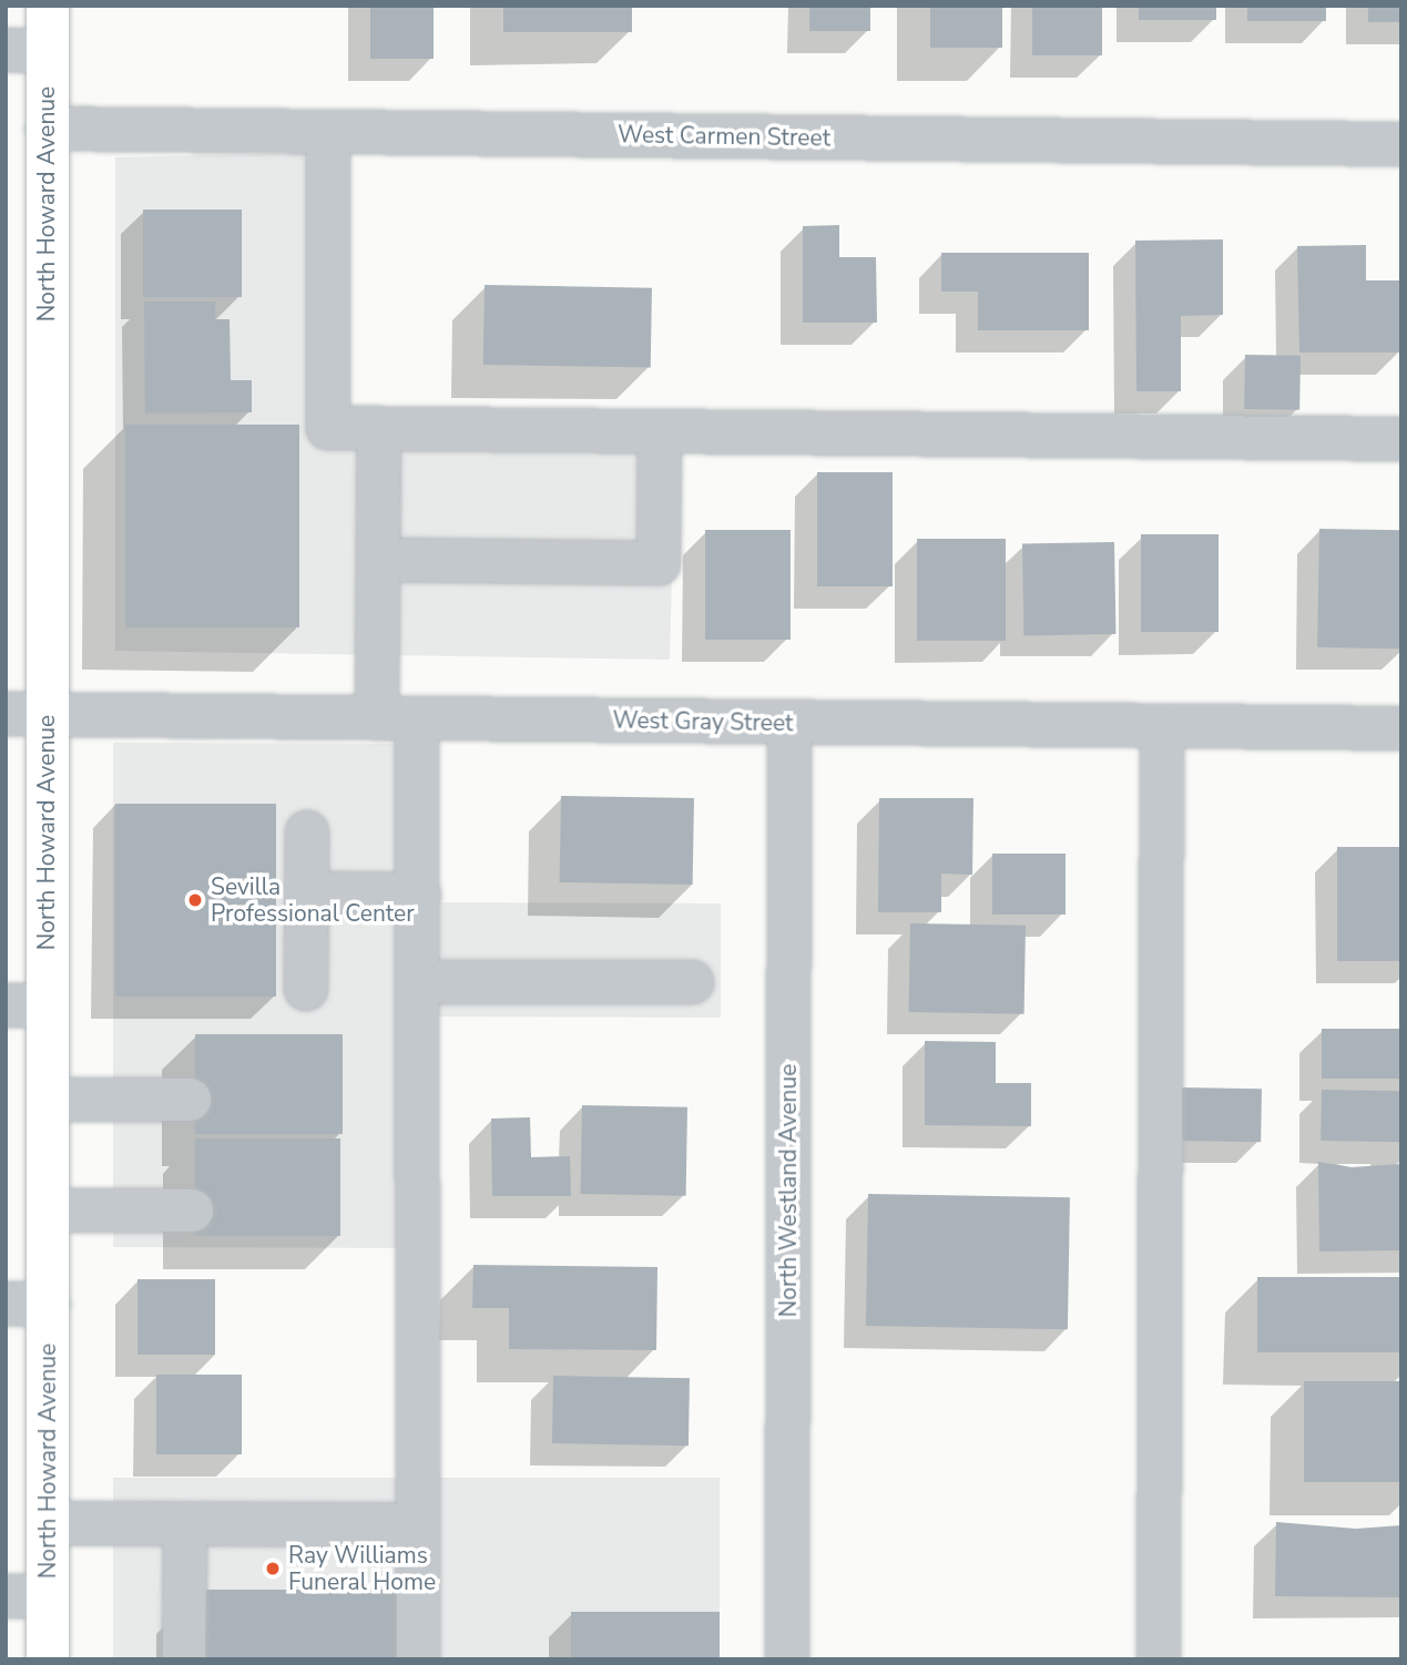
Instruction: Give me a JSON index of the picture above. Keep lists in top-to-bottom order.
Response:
{
  "streets": {
    "main road": ["North Howard Avenue"],
    "street": ["West Carmen Street", "West Gray Street", "North Westland Avenue"]
  },
  "crossings": [
    ["West Carmen Street", "North Howard Avenue"],
    ["North Howard Avenue", "West Gray Street"],
    ["West Gray Street", "North Westland Avenue"]
  ],
  "places": ["Sevilla Professional Center", "Ray Williams Funeral Home"]
}
